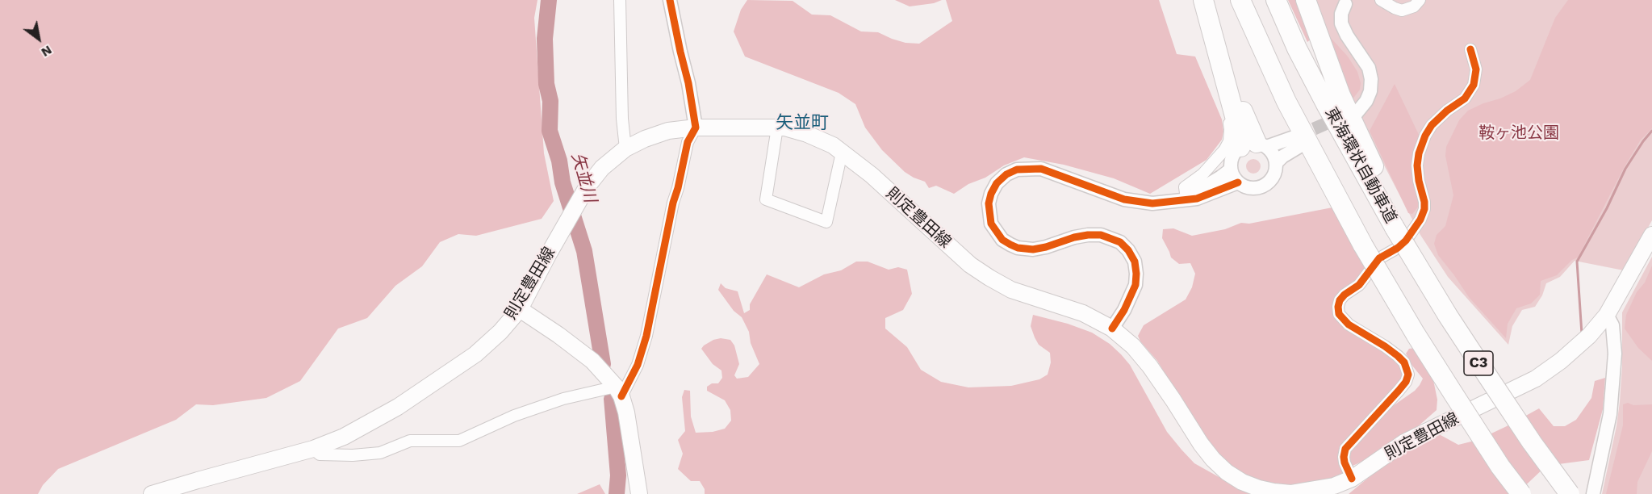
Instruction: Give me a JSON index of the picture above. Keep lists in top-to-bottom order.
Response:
{
  "streets": {
    "highway": ["東海環状自動車道", "C3"],
    "main road": ["則定豊田線"]
  },
  "districts": ["矢並町"],
  "water": ["矢並川"],
  "parks": ["鞍ヶ池公園"],
  "north": "bottom right"
}
